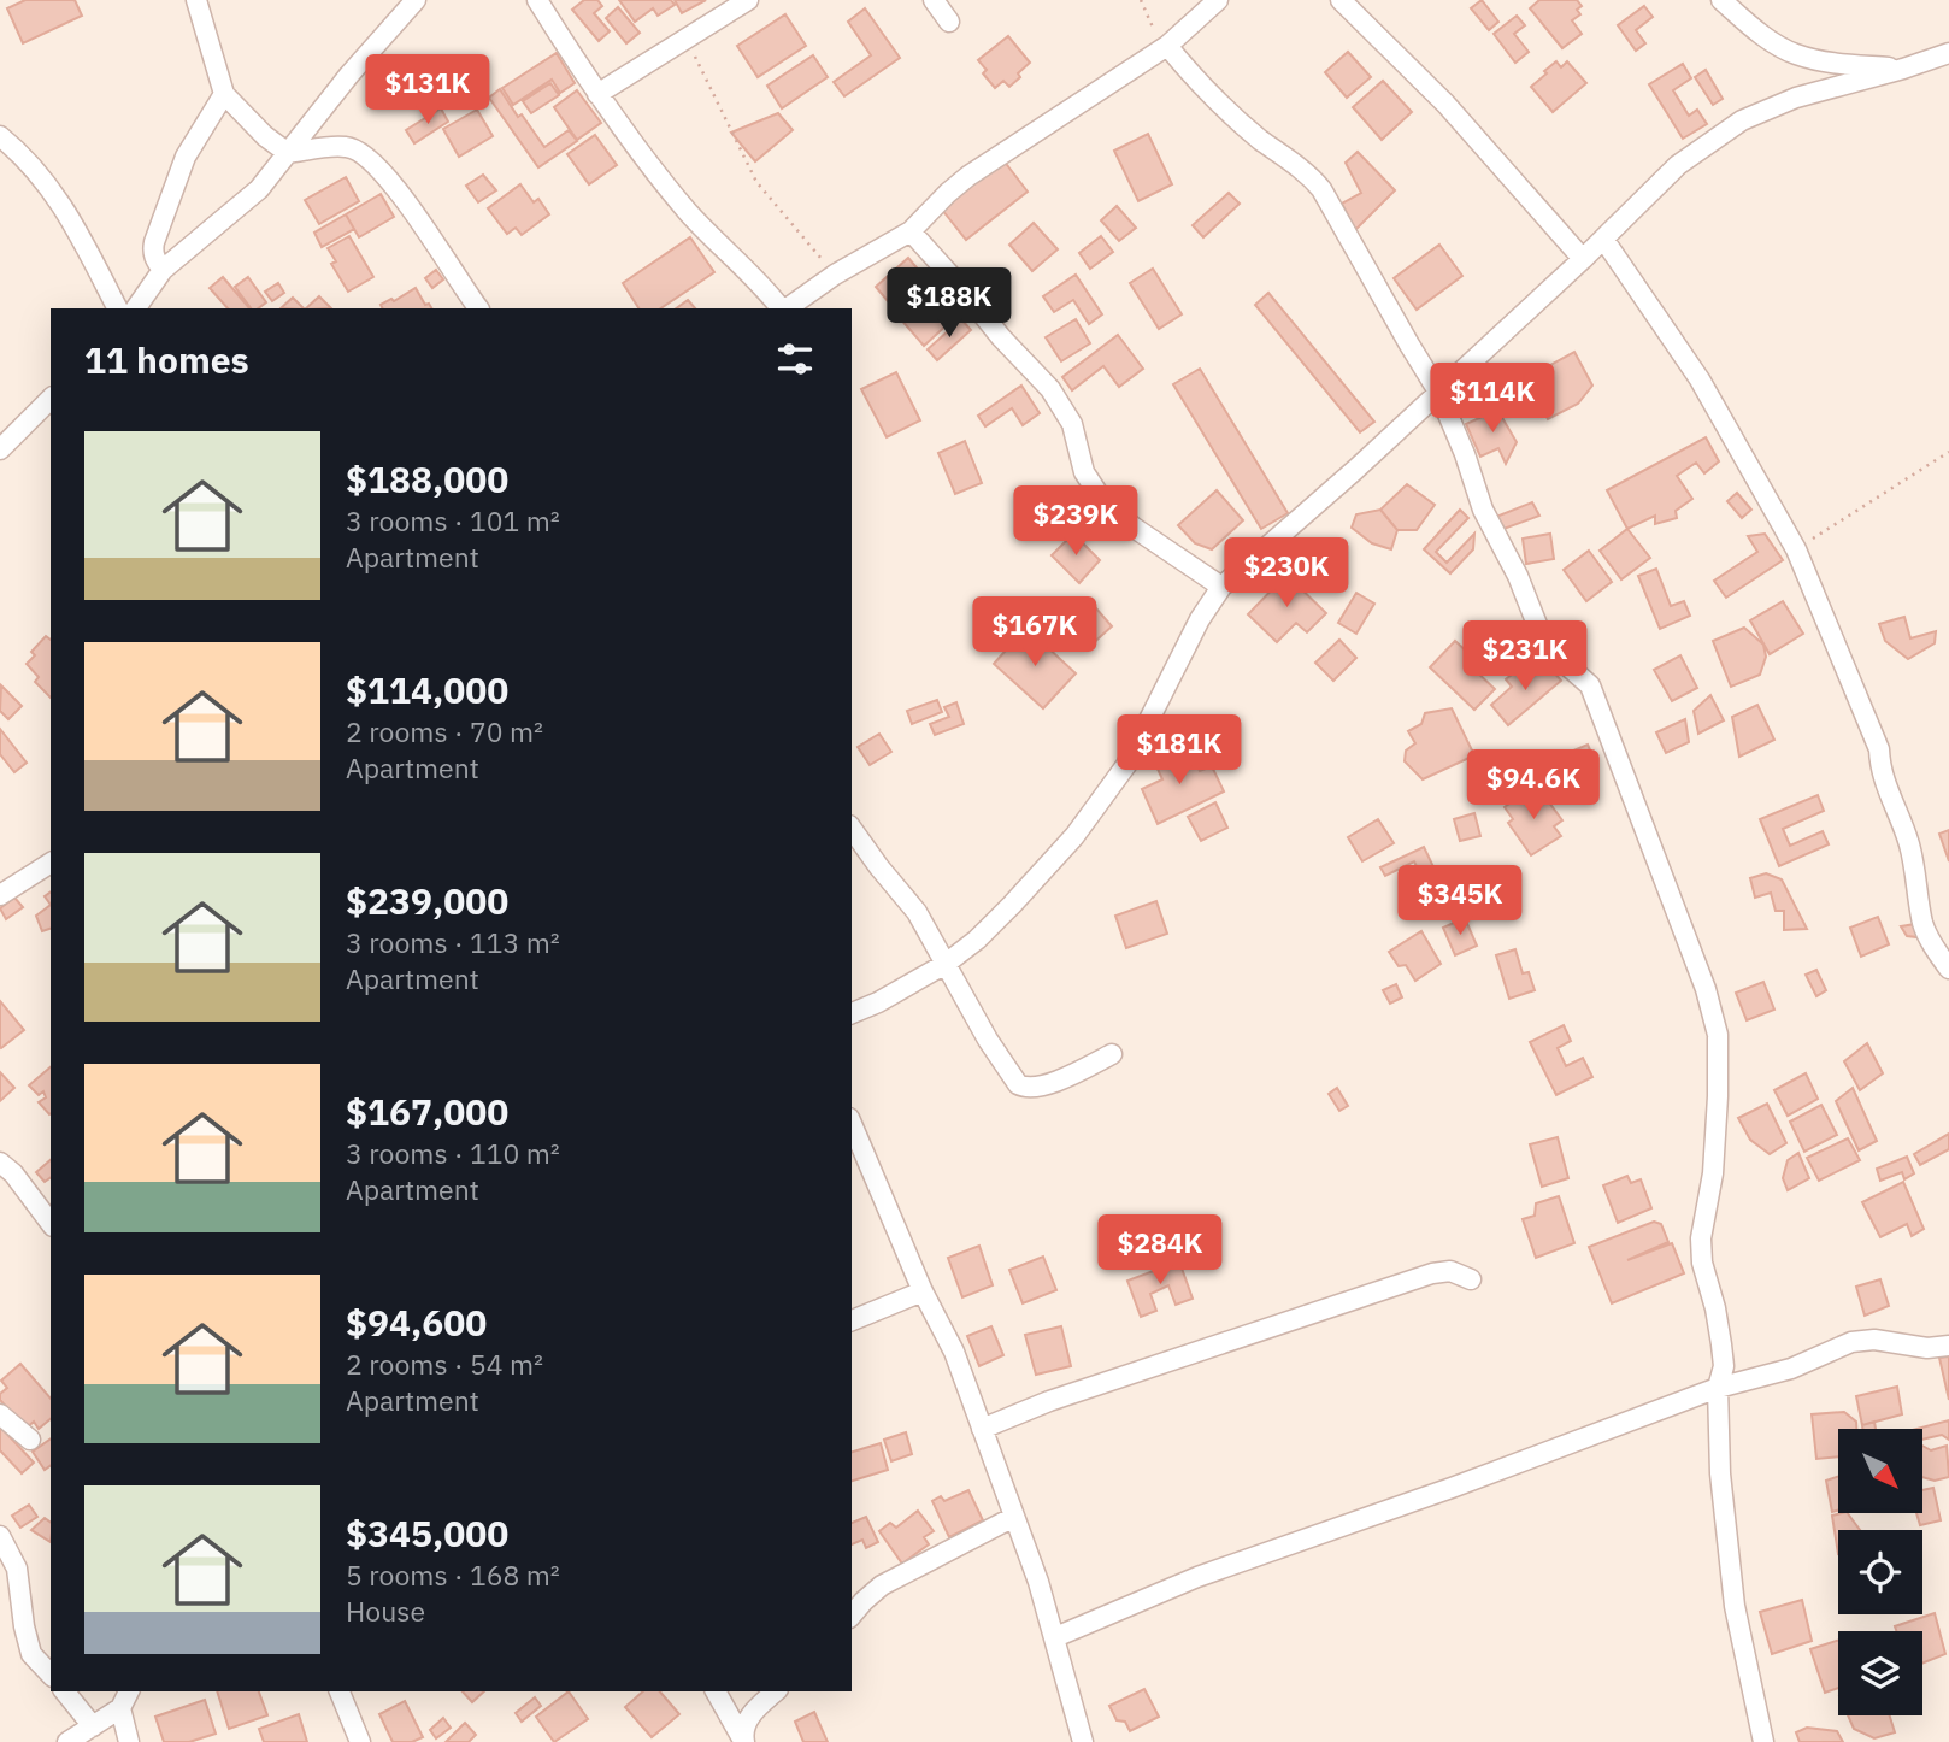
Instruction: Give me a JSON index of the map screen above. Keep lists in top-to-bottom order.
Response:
{
  "north": "bottom right",
  "page": {
    "price": [
      "$131K",
      "$188K",
      "$114K",
      "$239K",
      "$230K",
      "$167K",
      "$231K",
      "$181K",
      "$94.6K",
      "$345K",
      "$284K"
    ],
    "heading": "11 homes",
    "list": [
      {
        "name": "$188,000",
        "note": "3 rooms · 101 m² · Apartment"
      },
      {
        "name": "$114,000",
        "note": "2 rooms · 70 m² · Apartment"
      },
      {
        "name": "$239,000",
        "note": "3 rooms · 113 m² · Apartment"
      },
      {
        "name": "$167,000",
        "note": "3 rooms · 110 m² · Apartment"
      },
      {
        "name": "$94,600",
        "note": "2 rooms · 54 m² · Apartment"
      },
      {
        "name": "$345,000",
        "note": "5 rooms · 168 m² · House"
      }
    ]
  }
}
